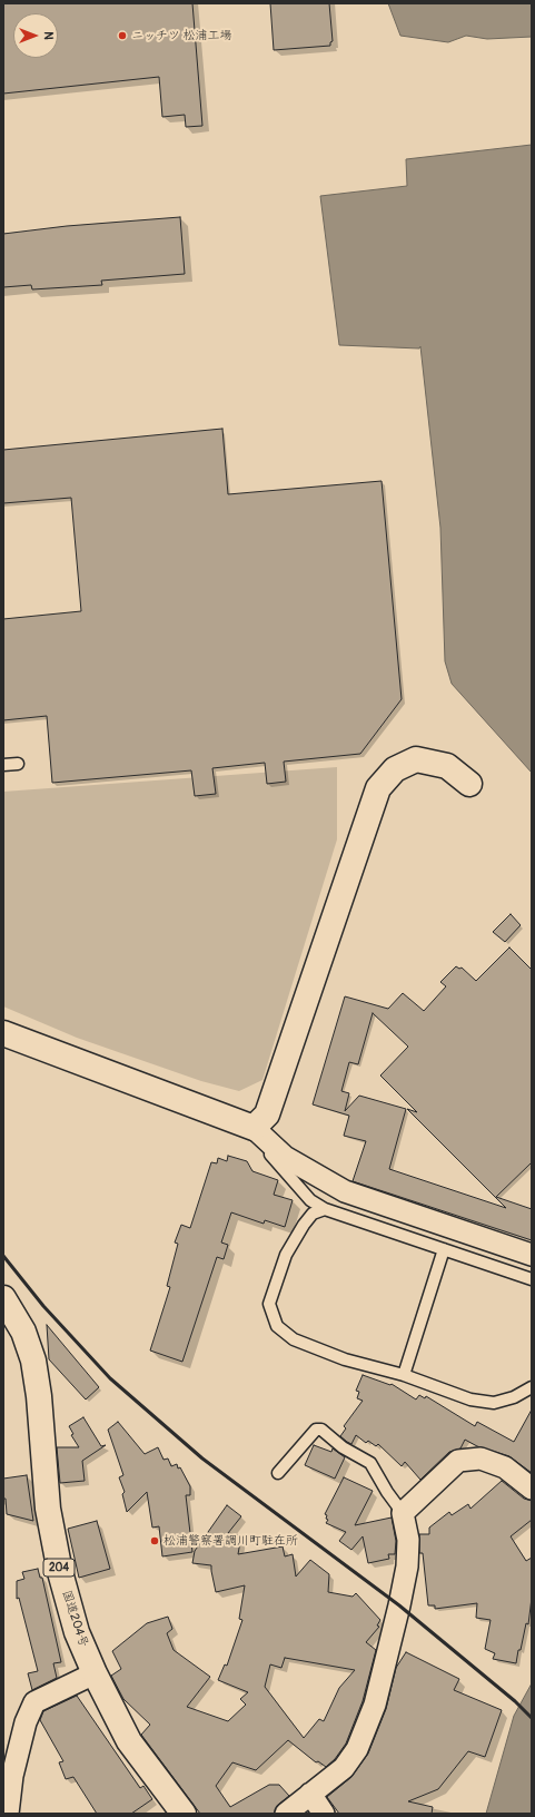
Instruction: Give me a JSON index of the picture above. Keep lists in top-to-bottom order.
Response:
{
  "streets": {
    "main road": ["204", "国道204号"]
  },
  "places": ["ニッチツ 松浦工場", "松浦警察署調川町駐在所"],
  "north": "right"
}
